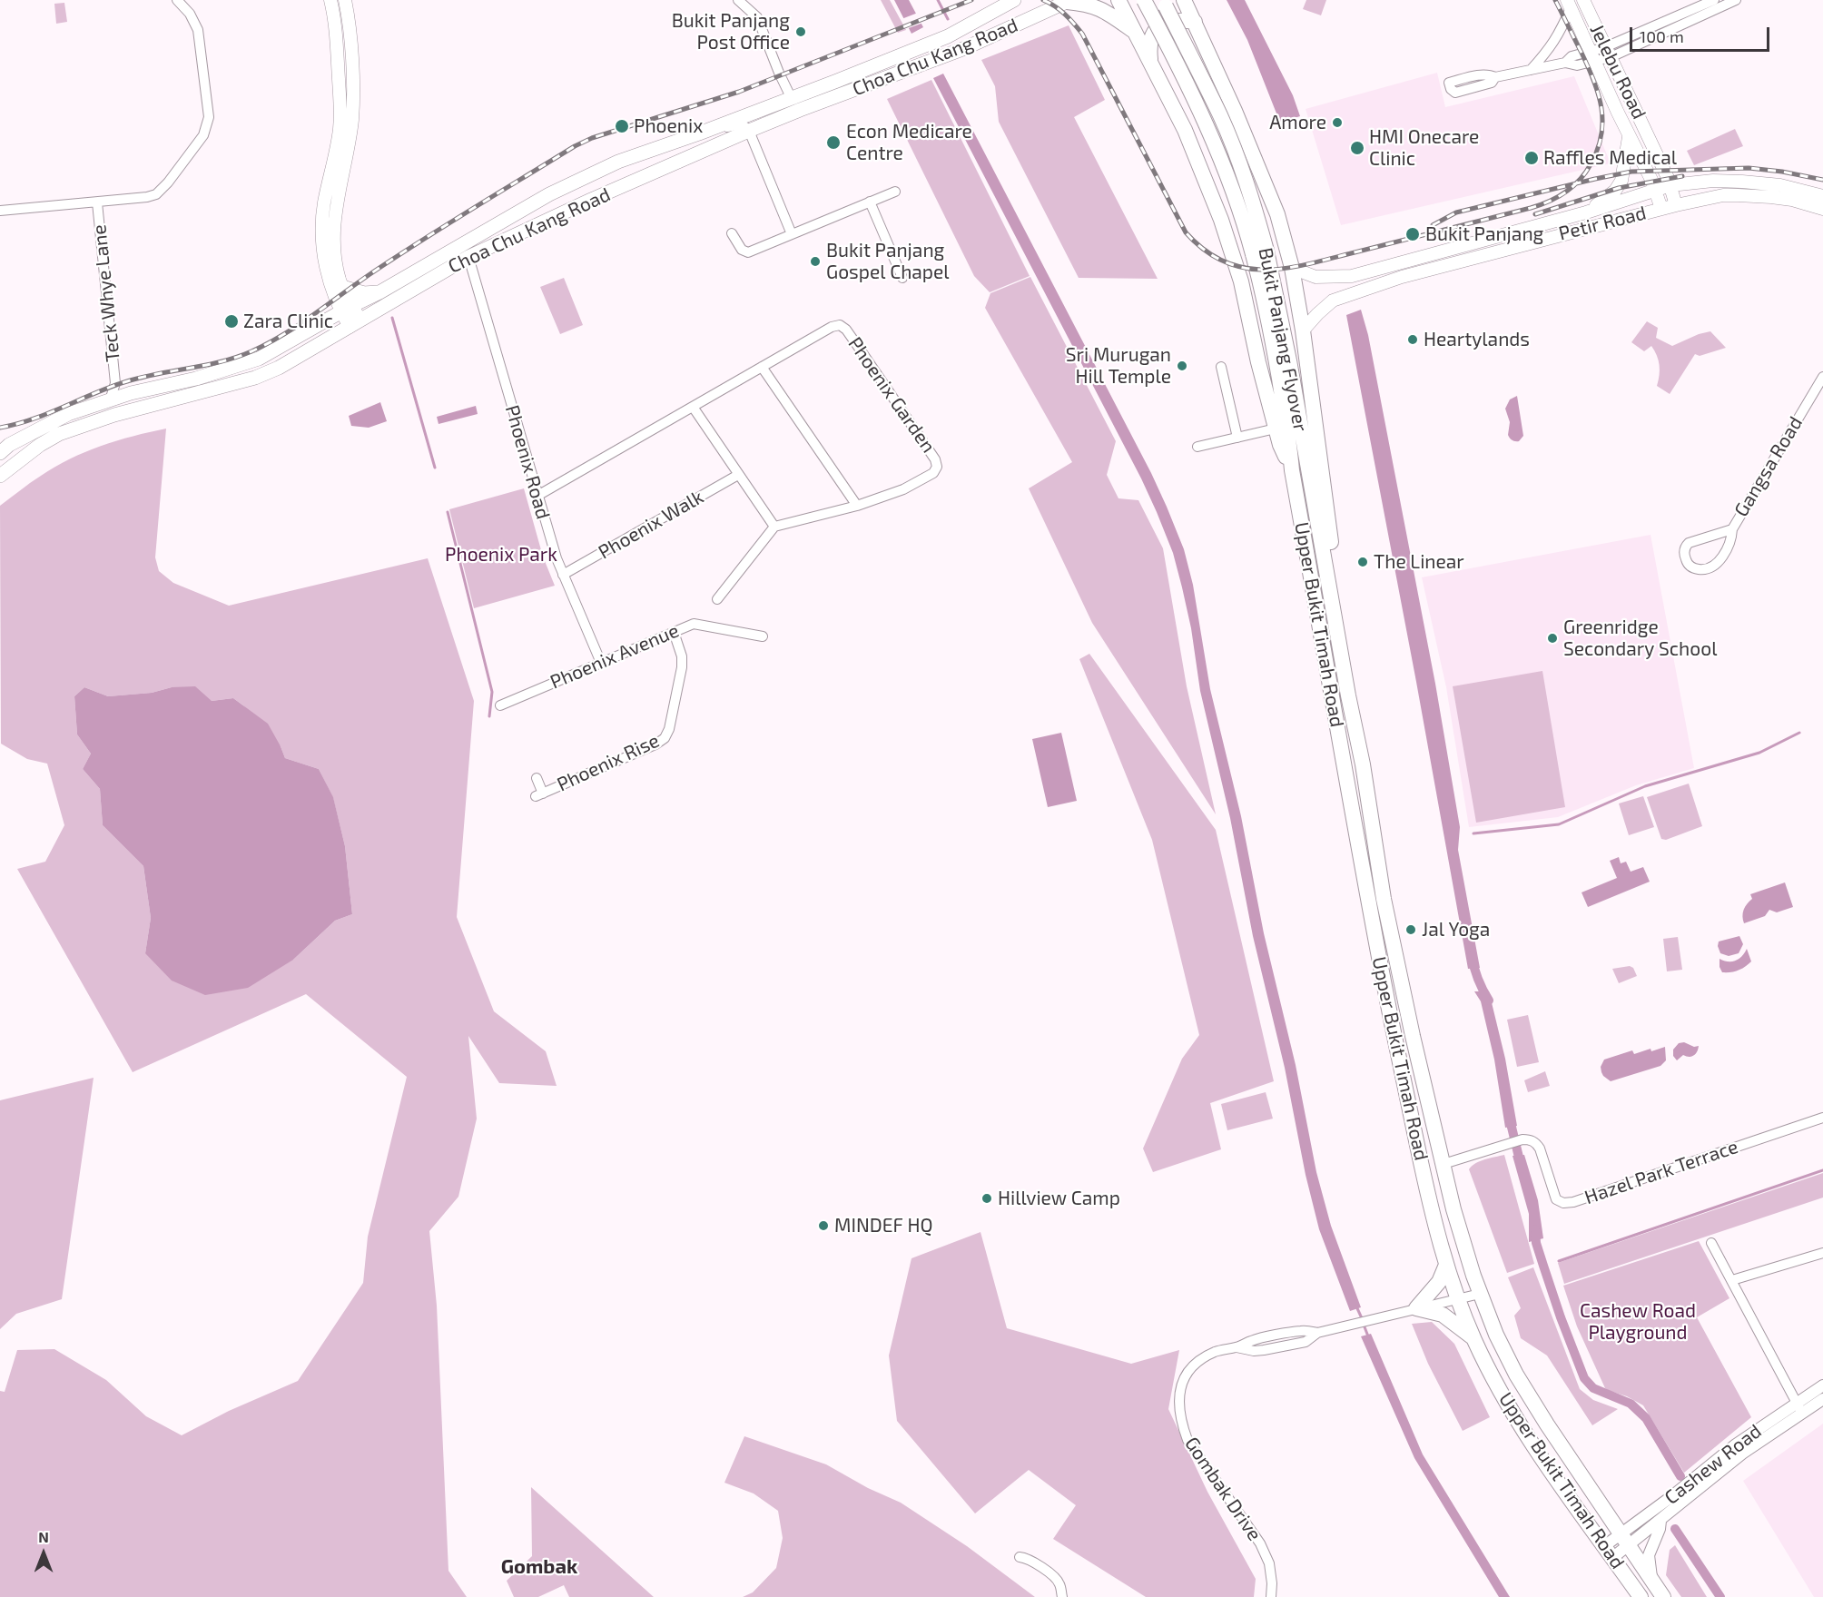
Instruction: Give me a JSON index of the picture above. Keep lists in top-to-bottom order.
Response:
{
  "streets": {
    "highway": ["Bukit Panjang Flyover", "Upper Bukit Timah Road"],
    "main road": ["Choa Chu Kang Road", "Jelebu Road", "Petir Road"],
    "street": [
      "Teck Whye Lane",
      "Phoenix Garden",
      "Phoenix Road",
      "Gangsa Road",
      "Phoenix Walk",
      "Phoenix Avenue",
      "Phoenix Rise",
      "Hazel Park Terrace",
      "Cashew Road",
      "Gombak Drive"
    ]
  },
  "crossings": [
    ["Choa Chu Kang Road", "Teck Whye Lane"],
    ["Choa Chu Kang Road", "Phoenix Road"],
    ["Jelebu Road", "Petir Road"],
    ["Bukit Panjang Flyover", "Upper Bukit Timah Road"],
    ["Phoenix Garden", "Phoenix Road"],
    ["Phoenix Road", "Phoenix Walk"],
    ["Phoenix Road", "Phoenix Avenue"],
    ["Upper Bukit Timah Road", "Hazel Park Terrace"],
    ["Upper Bukit Timah Road", "Cashew Road"],
    ["Upper Bukit Timah Road", "Gombak Drive"],
    ["Phoenix Avenue", "Phoenix Rise"]
  ],
  "districts": ["Gombak"],
  "parks": ["Phoenix Park", "Cashew Road Playground"],
  "places": [
    "Bukit Panjang Post Office",
    "Amore",
    "Phoenix",
    "Econ Medicare Centre",
    "HMI Onecare Clinic",
    "Raffles Medical",
    "Bukit Panjang",
    "Bukit Panjang Gospel Chapel",
    "Zara Clinic",
    "Heartylands",
    "Sri Murugan Hill Temple",
    "The Linear",
    "Greenridge Secondary School",
    "Jal Yoga",
    "Hillview Camp",
    "MINDEF HQ"
  ],
  "scale_bar": "100 m",
  "north": "top"
}
